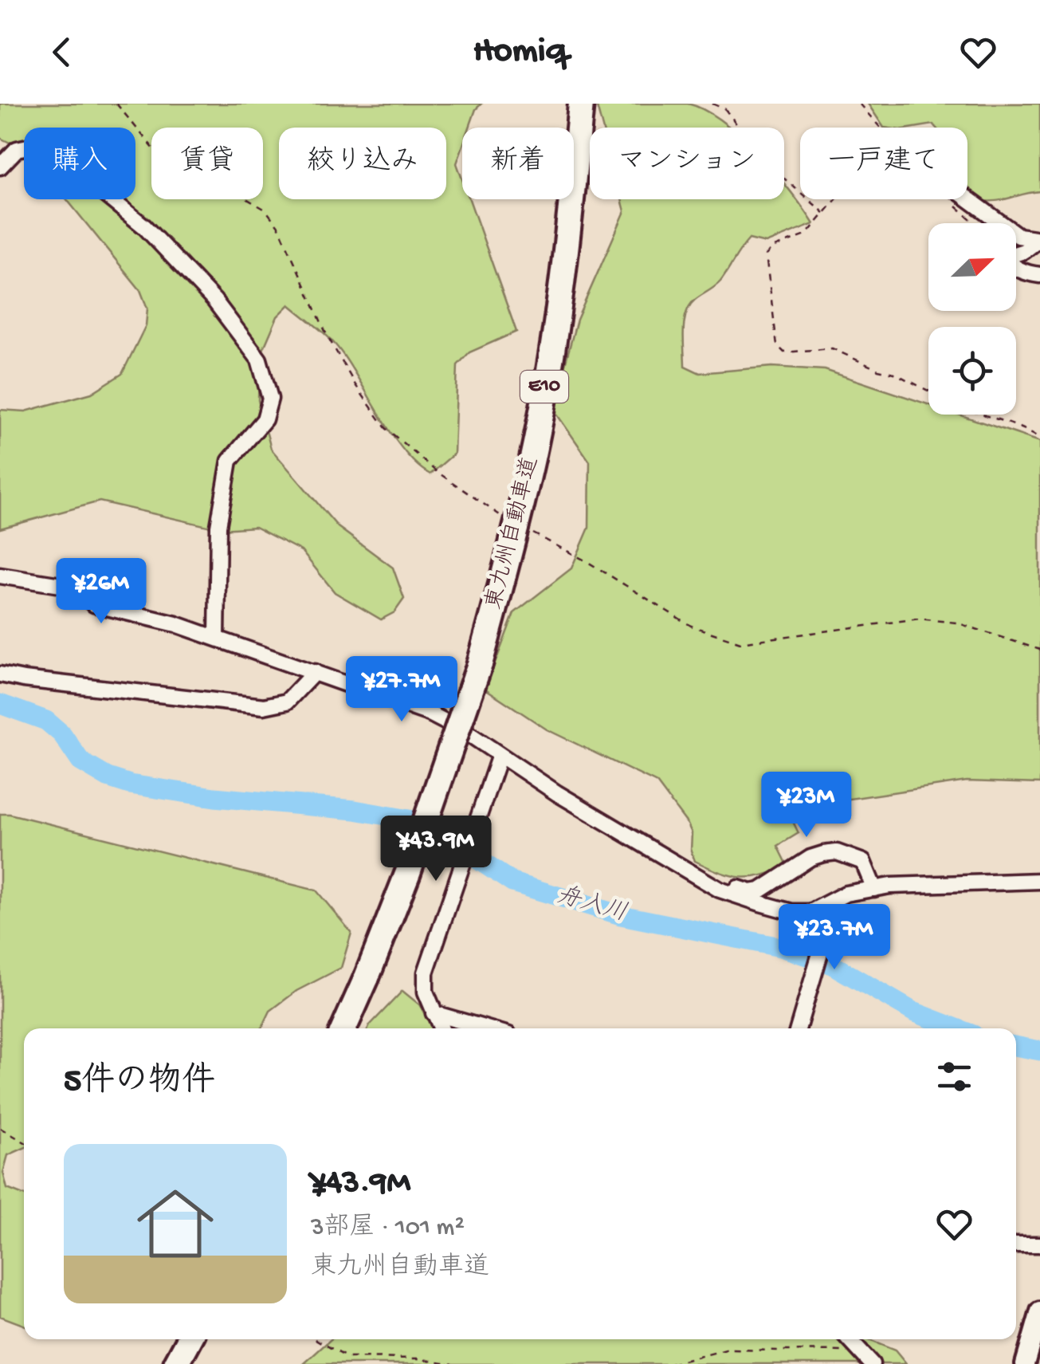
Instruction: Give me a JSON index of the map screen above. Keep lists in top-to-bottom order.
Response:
{
  "streets": {
    "highway": ["E10", "東九州自動車道"]
  },
  "water": ["舟入川"],
  "north": "top right",
  "page": {
    "header": "Homiq",
    "chip": [
      "購入",
      "賃貸",
      "絞り込み",
      "新着",
      "マンション",
      "一戸建て"
    ],
    "price": [
      "¥26M",
      "¥27.7M",
      "¥23M",
      "¥43.9M",
      "¥23.7M"
    ],
    "heading": "5件の物件",
    "list": [
      {
        "name": "¥43.9M",
        "note": "3部屋 · 101 m² · 東九州自動車道"
      }
    ]
  }
}
